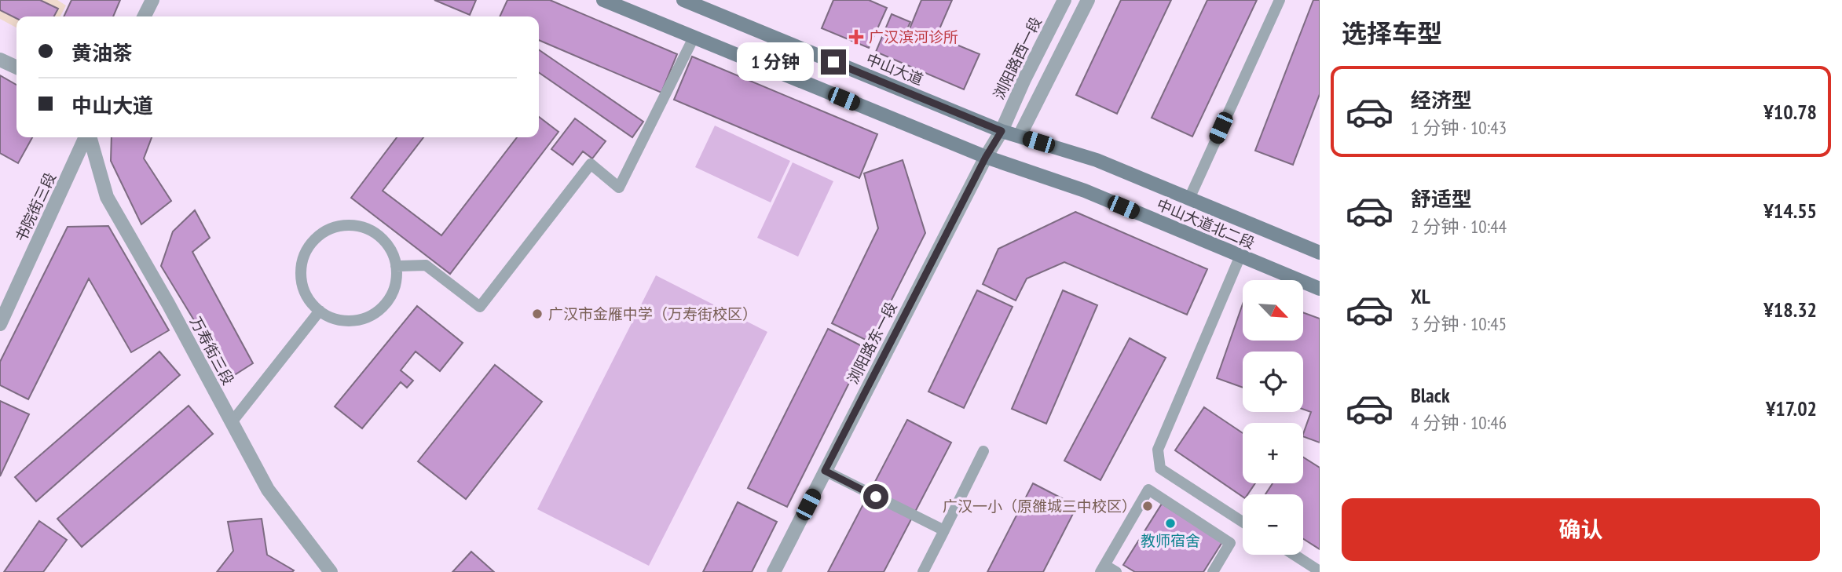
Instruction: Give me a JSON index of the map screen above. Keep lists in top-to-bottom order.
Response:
{
  "streets": {
    "main road": ["中山大道", "中山大道北二段"],
    "street": [
      "浏阳路西一段",
      "书院街三段",
      "浏阳路东一段",
      "万寿街三段"
    ]
  },
  "crossings": [
    ["浏阳路西一段", "中山大道"],
    ["浏阳路西一段", "中山大道北二段"],
    ["浏阳路西一段", "浏阳路东一段"],
    ["中山大道", "中山大道北二段"],
    ["中山大道", "浏阳路东一段"],
    ["中山大道北二段", "浏阳路东一段"]
  ],
  "places": {
    "health": ["广汉滨河诊所"],
    "other": ["广汉市金雁中学（万寿街校区）", "广汉一小（原雒城三中校区）", "教师宿舍"]
  },
  "north": "bottom right",
  "page": {
    "heading": "选择车型",
    "banner": ["黄油茶", "中山大道"],
    "bubble": "1 分钟",
    "list": [
      {
        "name": "经济型",
        "note": "1 分钟 · 10:43",
        "value": "¥10.78"
      },
      {
        "name": "舒适型",
        "note": "2 分钟 · 10:44",
        "value": "¥14.55"
      },
      {
        "name": "XL",
        "note": "3 分钟 · 10:45",
        "value": "¥18.32"
      },
      {
        "name": "Black",
        "note": "4 分钟 · 10:46",
        "value": "¥17.02"
      }
    ],
    "map_buttons": ["+", "−"],
    "buttons": "确认"
  }
}
